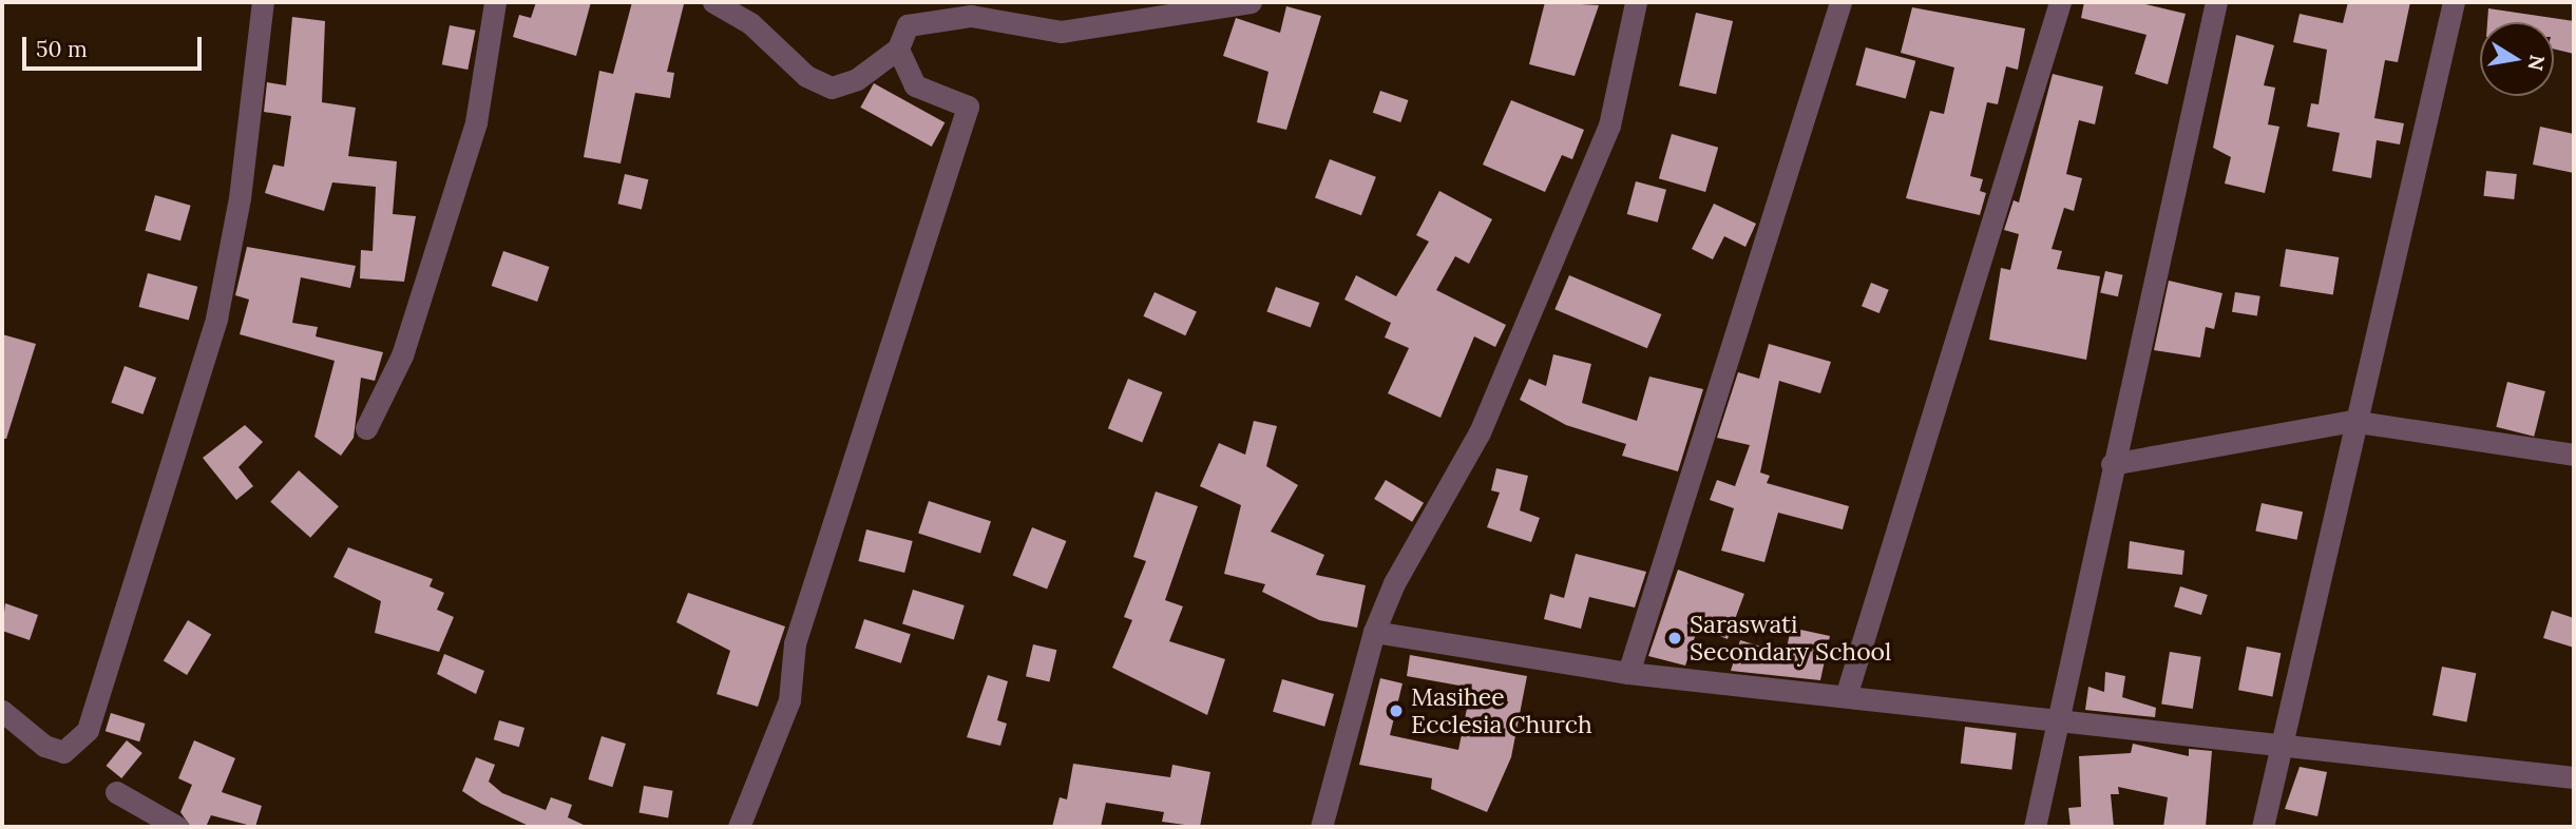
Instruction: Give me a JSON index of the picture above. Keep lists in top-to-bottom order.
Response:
{
  "places": ["Saraswati Secondary School", "Masihee Ecclesia Church"],
  "scale_bar": "50 m",
  "north": "right"
}
